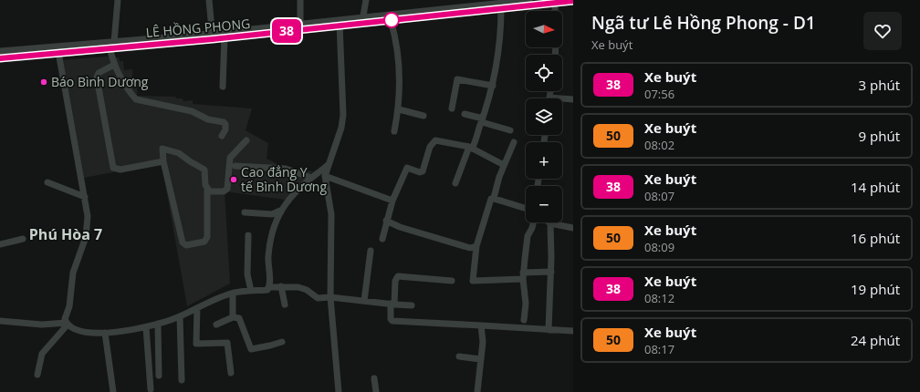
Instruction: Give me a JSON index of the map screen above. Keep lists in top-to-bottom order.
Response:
{
  "streets": {
    "street": ["LÊ HỒNG PHONG"]
  },
  "districts": ["Phú Hòa 7"],
  "places": ["Báo Bình Dương", "Cao đẳng Y tế Bình Dương"],
  "lines": ["bus line 38"],
  "north": "right",
  "page": {
    "on_map": "38",
    "heading": ["Ngã tư Lê Hồng Phong - D1", "Xe buýt"],
    "map_buttons": ["+", "−"],
    "list": [
      {
        "mark": "38",
        "name": "Xe buýt",
        "note": "07:56",
        "value": "3 phút"
      },
      {
        "mark": "50",
        "name": "Xe buýt",
        "note": "08:02",
        "value": "9 phút"
      },
      {
        "mark": "38",
        "name": "Xe buýt",
        "note": "08:07",
        "value": "14 phút"
      },
      {
        "mark": "50",
        "name": "Xe buýt",
        "note": "08:09",
        "value": "16 phút"
      },
      {
        "mark": "38",
        "name": "Xe buýt",
        "note": "08:12",
        "value": "19 phút"
      },
      {
        "mark": "50",
        "name": "Xe buýt",
        "note": "08:17",
        "value": "24 phút"
      }
    ]
  }
}
